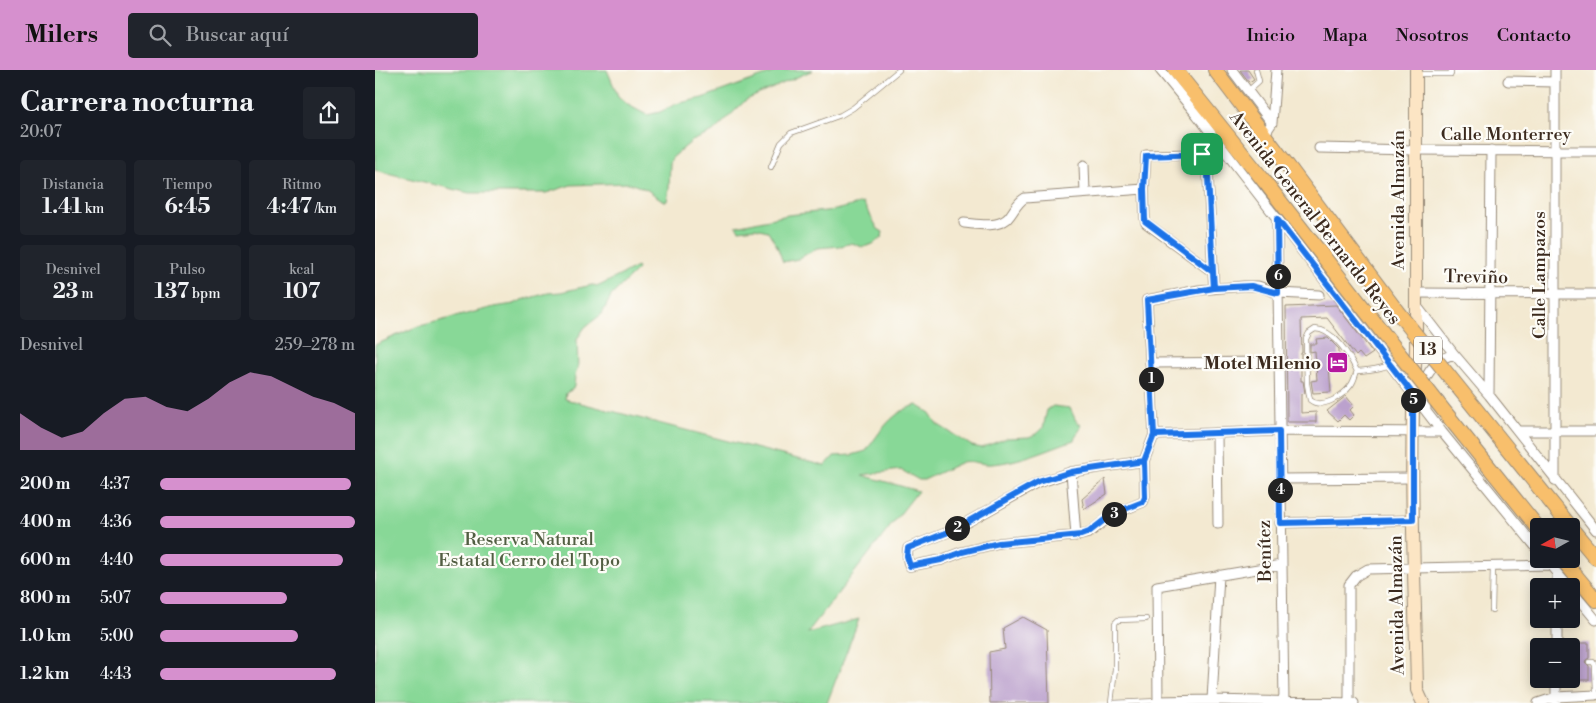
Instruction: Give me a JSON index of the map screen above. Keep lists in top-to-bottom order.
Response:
{
  "streets": {
    "main road": ["Avenida Almazán", "Avenida General Bernardo Reyes", "13"],
    "street": [
      "Calle Monterrey",
      "Calle Lampazos",
      "Treviño",
      "Benítez"
    ]
  },
  "crossings": [
    ["Calle Monterrey", "Avenida Almazán"],
    ["Calle Monterrey", "Calle Lampazos"],
    ["Avenida Almazán", "Treviño"],
    ["Calle Lampazos", "Treviño"]
  ],
  "parks": ["Reserva Natural Estatal Cerro del Topo"],
  "places": {
    "hotel": ["Motel Milenio"]
  },
  "north": "left",
  "page": {
    "header": "Milers",
    "search": "Buscar aquí",
    "nav": [
      "Inicio",
      "Mapa",
      "Nosotros",
      "Contacto"
    ],
    "heading": ["Carrera nocturna", "20:07"],
    "stats": [
      ["Distancia", "1.41 km"],
      ["Tiempo", "6:45"],
      ["Ritmo", "4:47 /km"],
      ["Desnivel", "23 m"],
      ["Pulso", "137 bpm"],
      ["kcal", "107"]
    ],
    "pins": [
      "6",
      "1",
      "5",
      "4",
      "3",
      "2"
    ],
    "chart": ["Desnivel", "259–278 m"],
    "list": [
      {
        "name": "200 m",
        "note": "4:37"
      },
      {
        "name": "400 m",
        "note": "4:36"
      },
      {
        "name": "600 m",
        "note": "4:40"
      },
      {
        "name": "800 m",
        "note": "5:07"
      },
      {
        "name": "1.0 km",
        "note": "5:00"
      },
      {
        "name": "1.2 km",
        "note": "4:43"
      }
    ],
    "map_buttons": ["+", "−"]
  }
}
